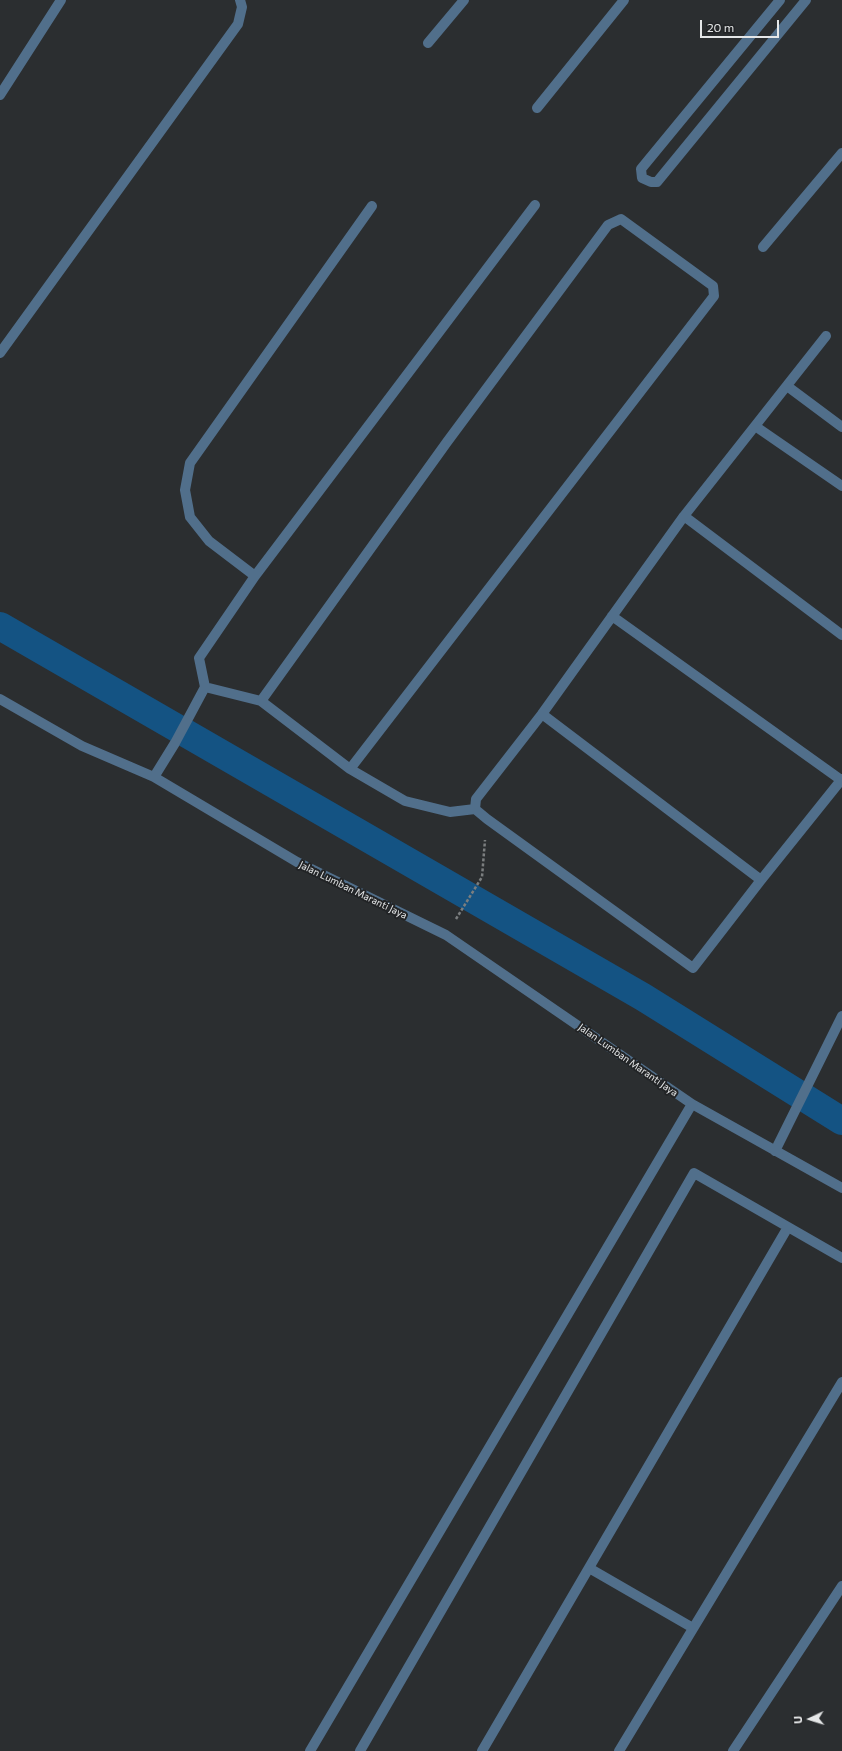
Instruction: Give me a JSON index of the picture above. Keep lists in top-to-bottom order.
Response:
{
  "streets": {
    "street": ["Jalan Lumban Maranti Jaya"]
  },
  "scale_bar": "20 m",
  "north": "left"
}
